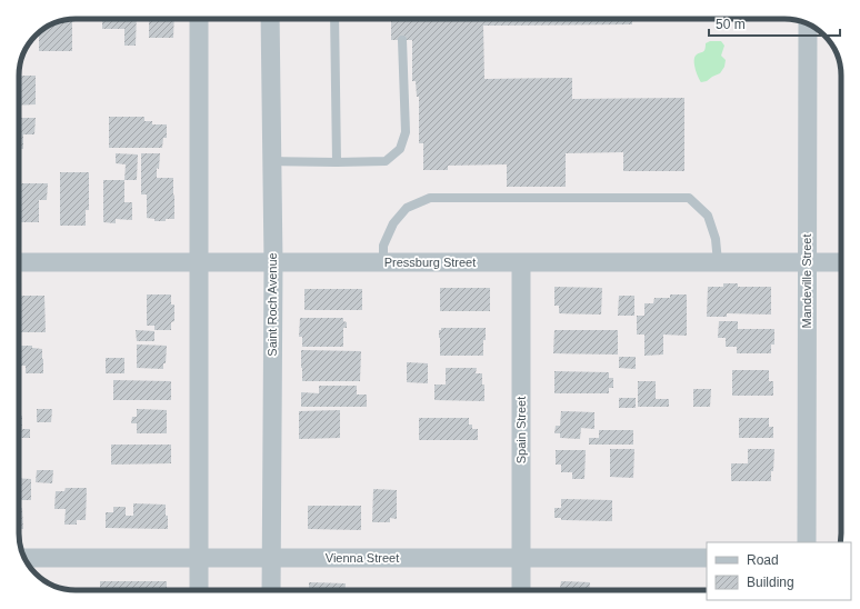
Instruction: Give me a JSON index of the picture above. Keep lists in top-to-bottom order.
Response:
{
  "streets": {
    "street": [
      "Pressburg Street",
      "Mandeville Street",
      "Saint Roch Avenue",
      "Spain Street",
      "Vienna Street"
    ]
  },
  "crossings": [
    ["Pressburg Street", "Mandeville Street"],
    ["Pressburg Street", "Saint Roch Avenue"],
    ["Pressburg Street", "Spain Street"],
    ["Saint Roch Avenue", "Vienna Street"],
    ["Spain Street", "Vienna Street"]
  ],
  "legend": ["Road", "Building"],
  "scale_bar": "50 m"
}
